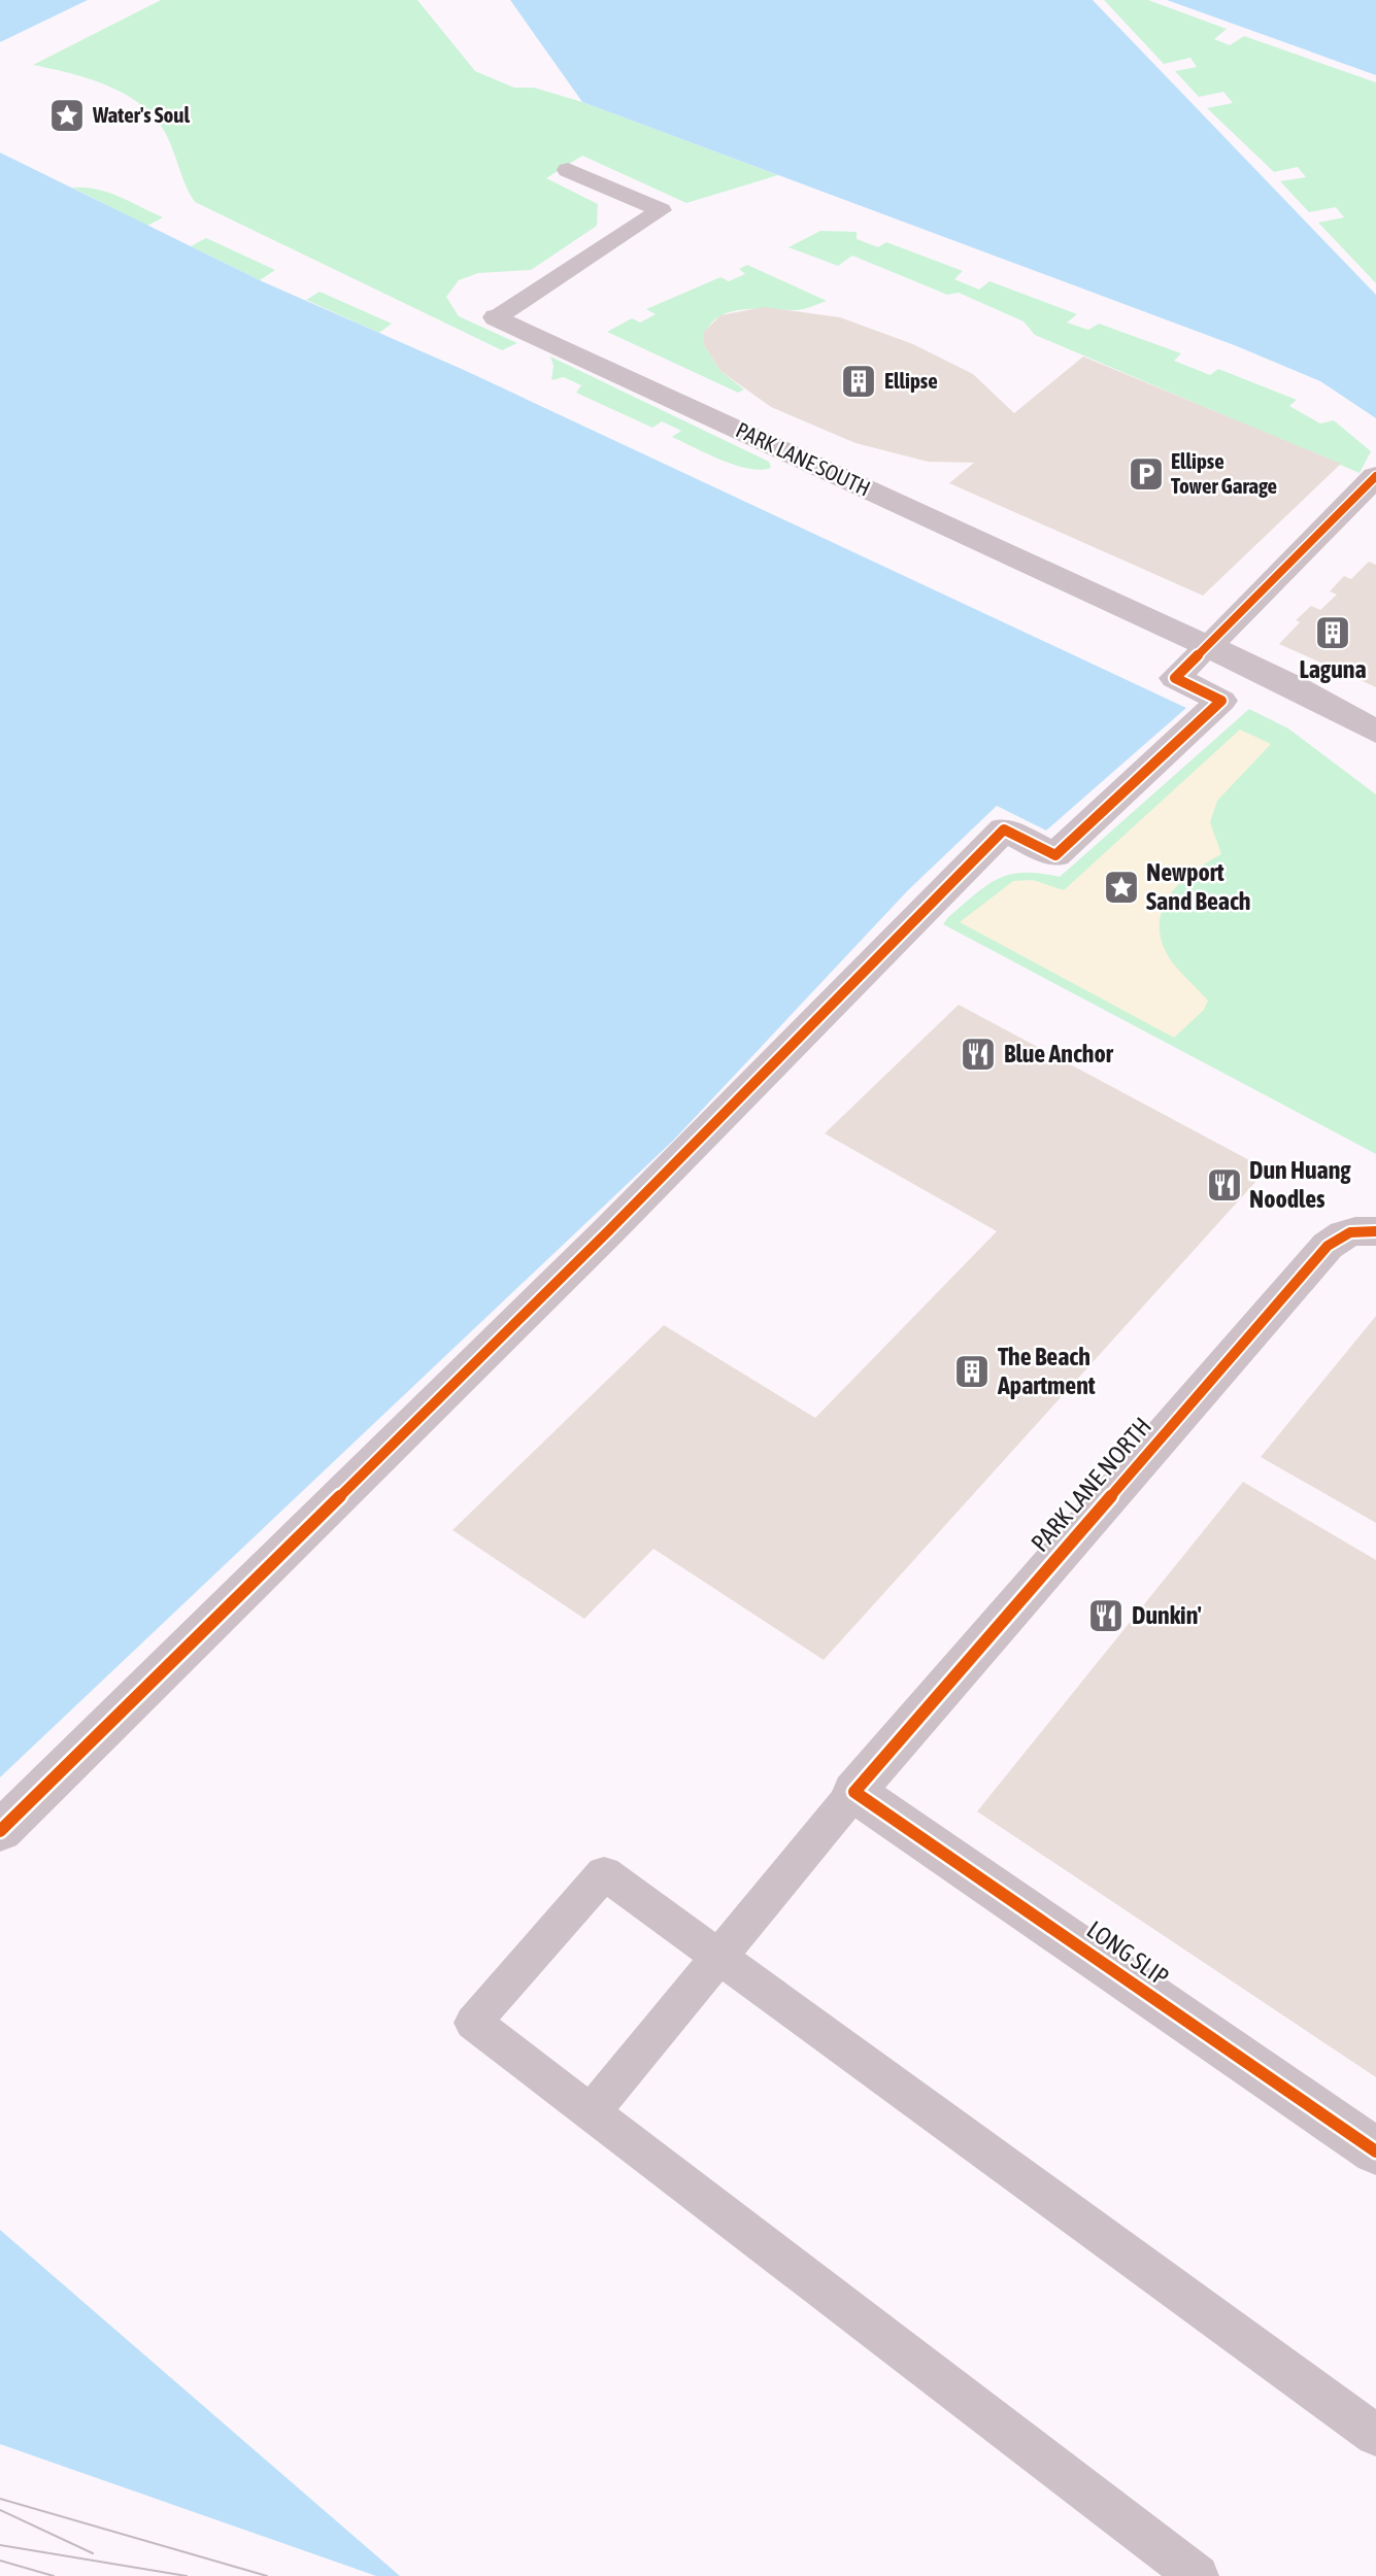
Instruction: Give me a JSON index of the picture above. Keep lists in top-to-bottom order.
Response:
{
  "streets": {
    "street": ["PARK LANE SOUTH", "PARK LANE NORTH", "LONG SLIP"]
  },
  "crossings": [
    ["PARK LANE NORTH", "LONG SLIP"]
  ],
  "places": {
    "place": ["Water's Soul", "Newport Sand Beach"],
    "building": ["Ellipse", "Laguna", "The Beach Apartment"],
    "parking": ["Ellipse Tower Garage"],
    "restaurant": ["Blue Anchor", "Dun Huang Noodles", "Dunkin'"]
  }
}
